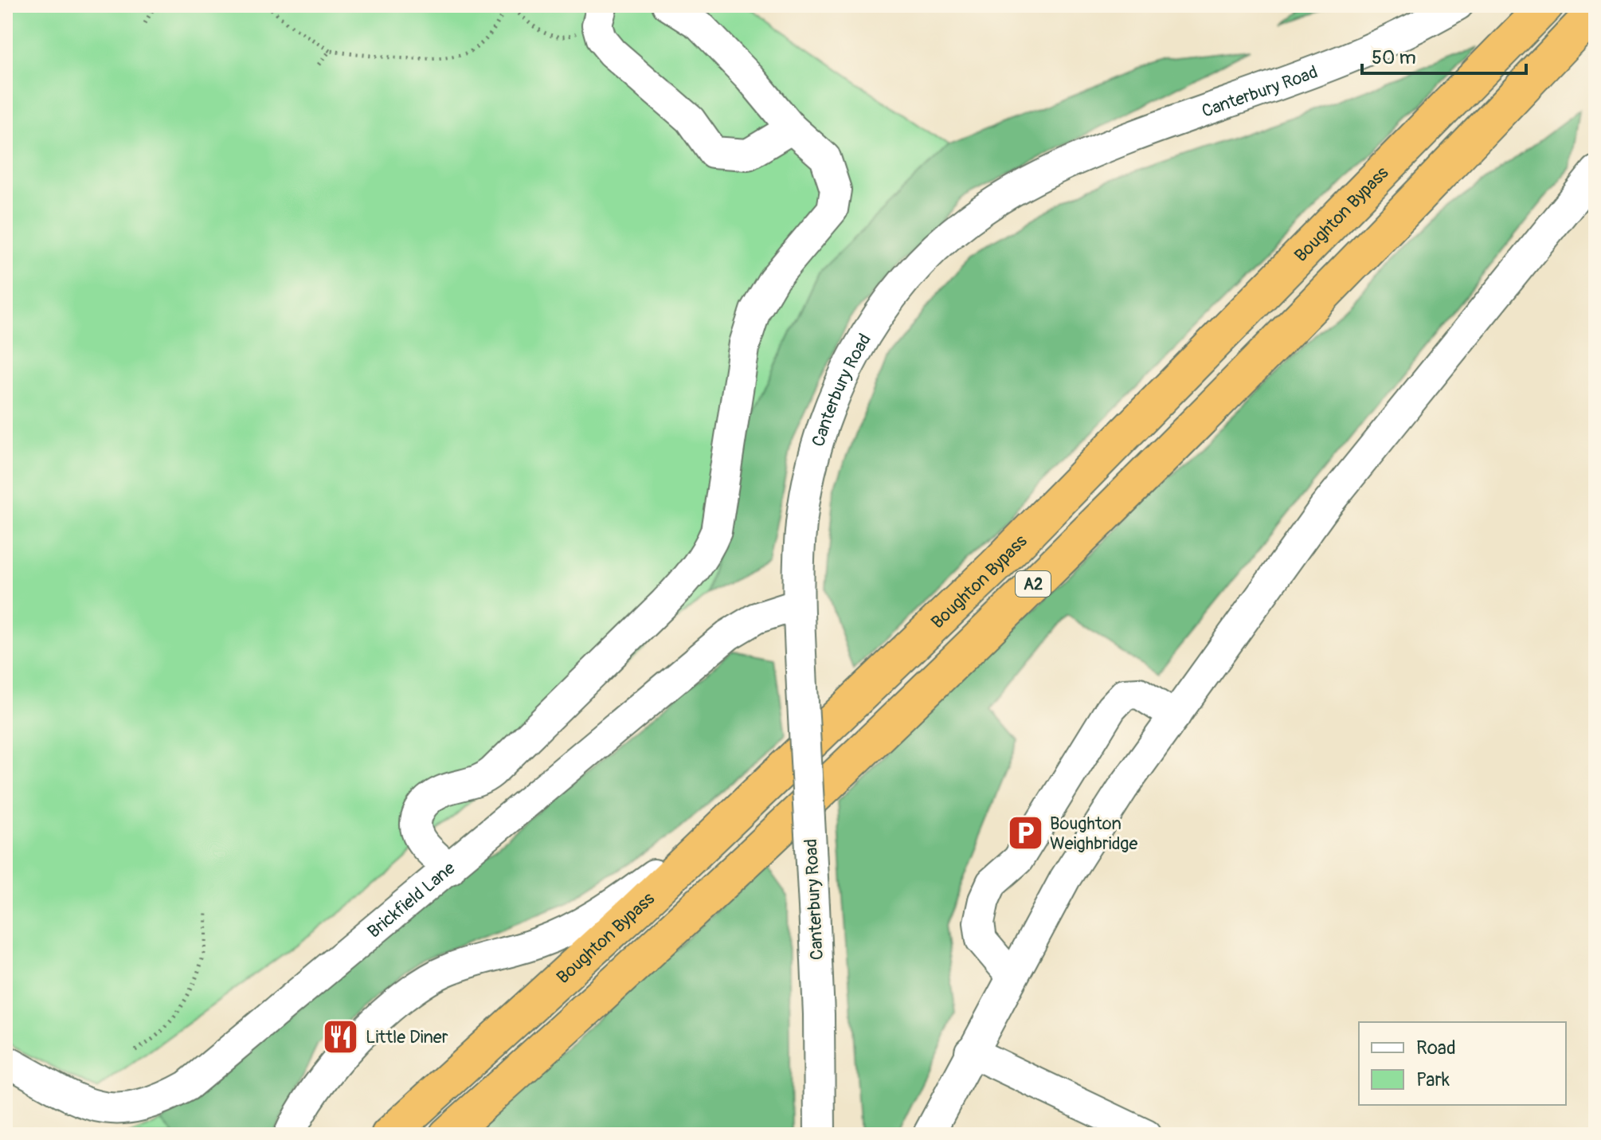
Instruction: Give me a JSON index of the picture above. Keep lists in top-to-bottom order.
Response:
{
  "streets": {
    "highway": ["Boughton Bypass", "A2"],
    "street": ["Canterbury Road", "Brickfield Lane"]
  },
  "crossings": [
    ["Canterbury Road", "Brickfield Lane"]
  ],
  "places": {
    "parking": ["Boughton Weighbridge"],
    "restaurant": ["Little Diner"]
  },
  "legend": ["Road", "Park"],
  "scale_bar": "50 m"
}
